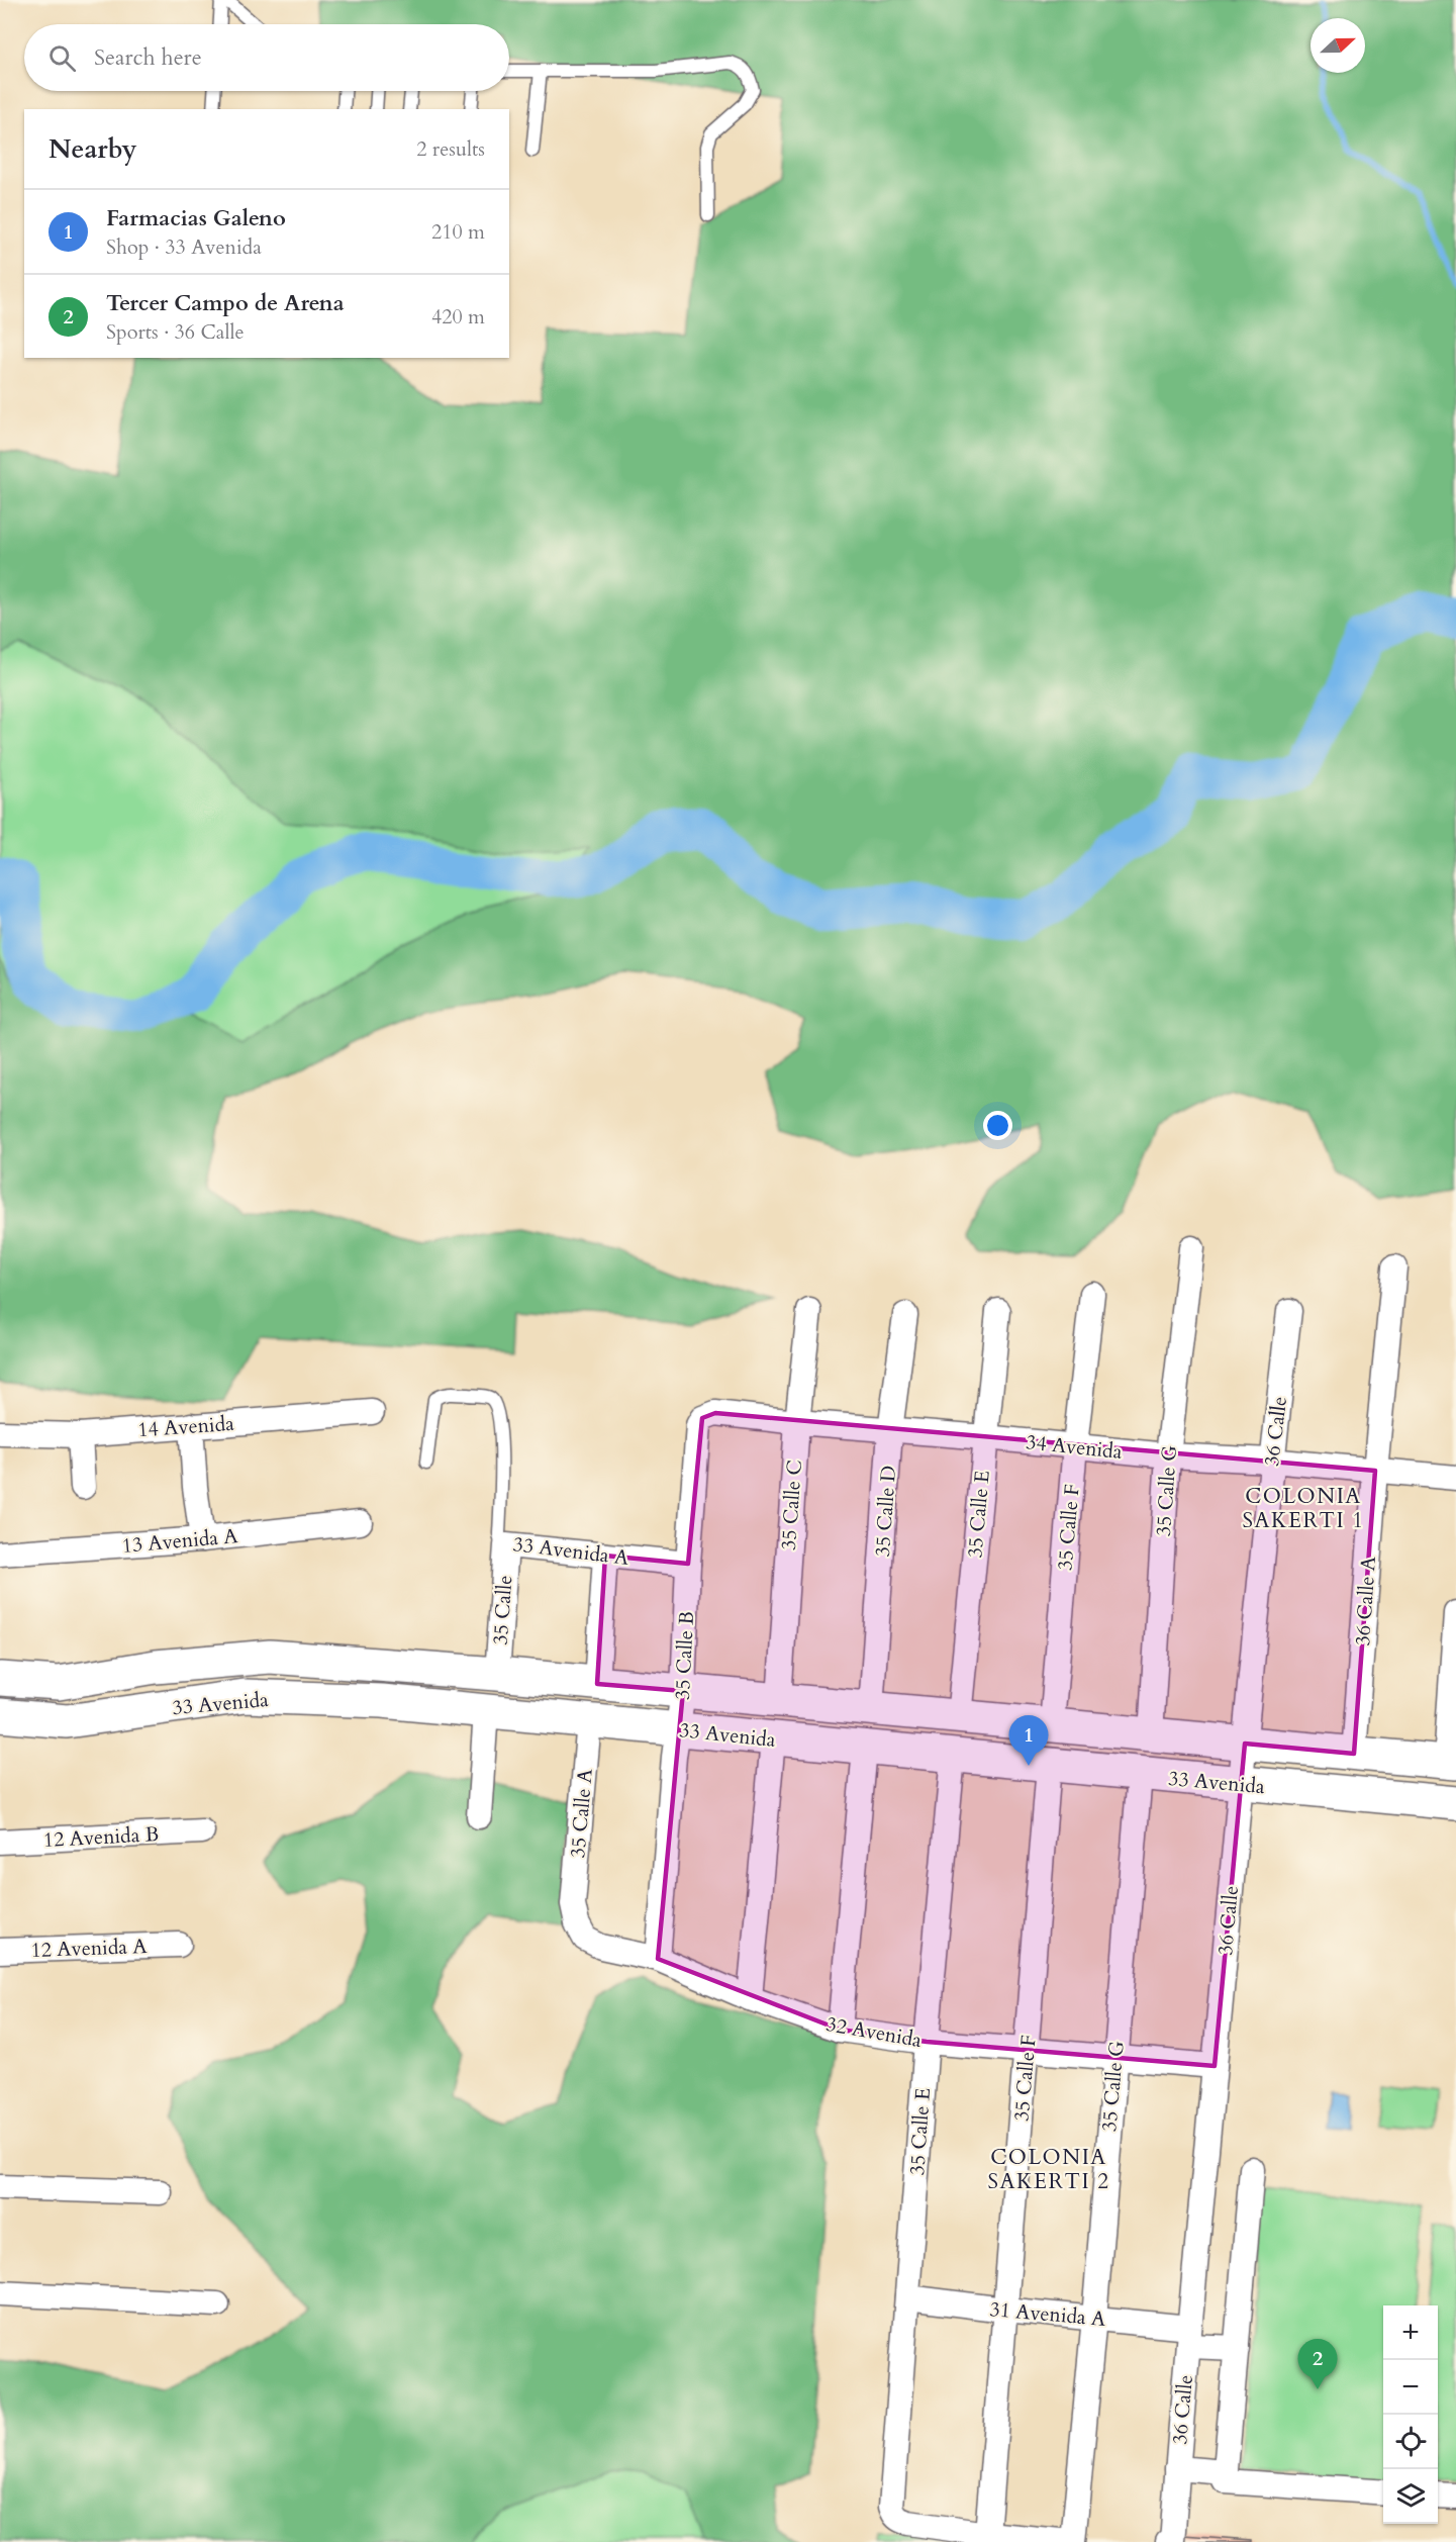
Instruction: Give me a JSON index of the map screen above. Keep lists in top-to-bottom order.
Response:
{
  "streets": {
    "street": [
      "14 Avenida",
      "36 Calle",
      "34 Avenida",
      "35 Calle G",
      "35 Calle C",
      "35 Calle D",
      "35 Calle E",
      "35 Calle F",
      "13 Avenida A",
      "33 Avenida A",
      "36 Calle A",
      "35 Calle",
      "35 Calle B",
      "33 Avenida",
      "35 Calle A",
      "12 Avenida B",
      "12 Avenida A",
      "32 Avenida",
      "31 Avenida A"
    ]
  },
  "crossings": [
    ["36 Calle", "34 Avenida"],
    ["36 Calle", "33 Avenida"],
    ["36 Calle", "32 Avenida"],
    ["36 Calle", "31 Avenida A"],
    ["34 Avenida", "35 Calle G"],
    ["34 Avenida", "35 Calle C"],
    ["34 Avenida", "35 Calle D"],
    ["34 Avenida", "35 Calle E"],
    ["34 Avenida", "35 Calle F"],
    ["34 Avenida", "36 Calle A"],
    ["34 Avenida", "35 Calle B"],
    ["35 Calle G", "33 Avenida"],
    ["35 Calle G", "32 Avenida"],
    ["35 Calle G", "31 Avenida A"],
    ["35 Calle C", "33 Avenida"],
    ["35 Calle D", "33 Avenida"],
    ["35 Calle E", "35 Calle F"],
    ["35 Calle E", "33 Avenida"],
    ["35 Calle E", "32 Avenida"],
    ["35 Calle E", "31 Avenida A"],
    ["35 Calle F", "33 Avenida"],
    ["35 Calle F", "32 Avenida"],
    ["35 Calle F", "31 Avenida A"],
    ["33 Avenida A", "35 Calle"],
    ["33 Avenida A", "35 Calle B"],
    ["36 Calle A", "33 Avenida"],
    ["35 Calle", "33 Avenida"],
    ["35 Calle B", "33 Avenida"],
    ["35 Calle B", "32 Avenida"],
    ["33 Avenida", "35 Calle A"],
    ["35 Calle A", "32 Avenida"]
  ],
  "districts": ["COLONIA SAKERTI 1", "COLONIA SAKERTI 2"],
  "north": "right",
  "page": {
    "search": "Search here",
    "heading": ["Nearby", "2 results"],
    "list": [
      {
        "mark": "1",
        "name": "Farmacias Galeno",
        "note": "Shop · 33 Avenida",
        "value": "210 m"
      },
      {
        "mark": "2",
        "name": "Tercer Campo de Arena",
        "note": "Sports · 36 Calle",
        "value": "420 m"
      }
    ],
    "pins": ["1", "2"],
    "map_buttons": ["+", "−"]
  }
}
